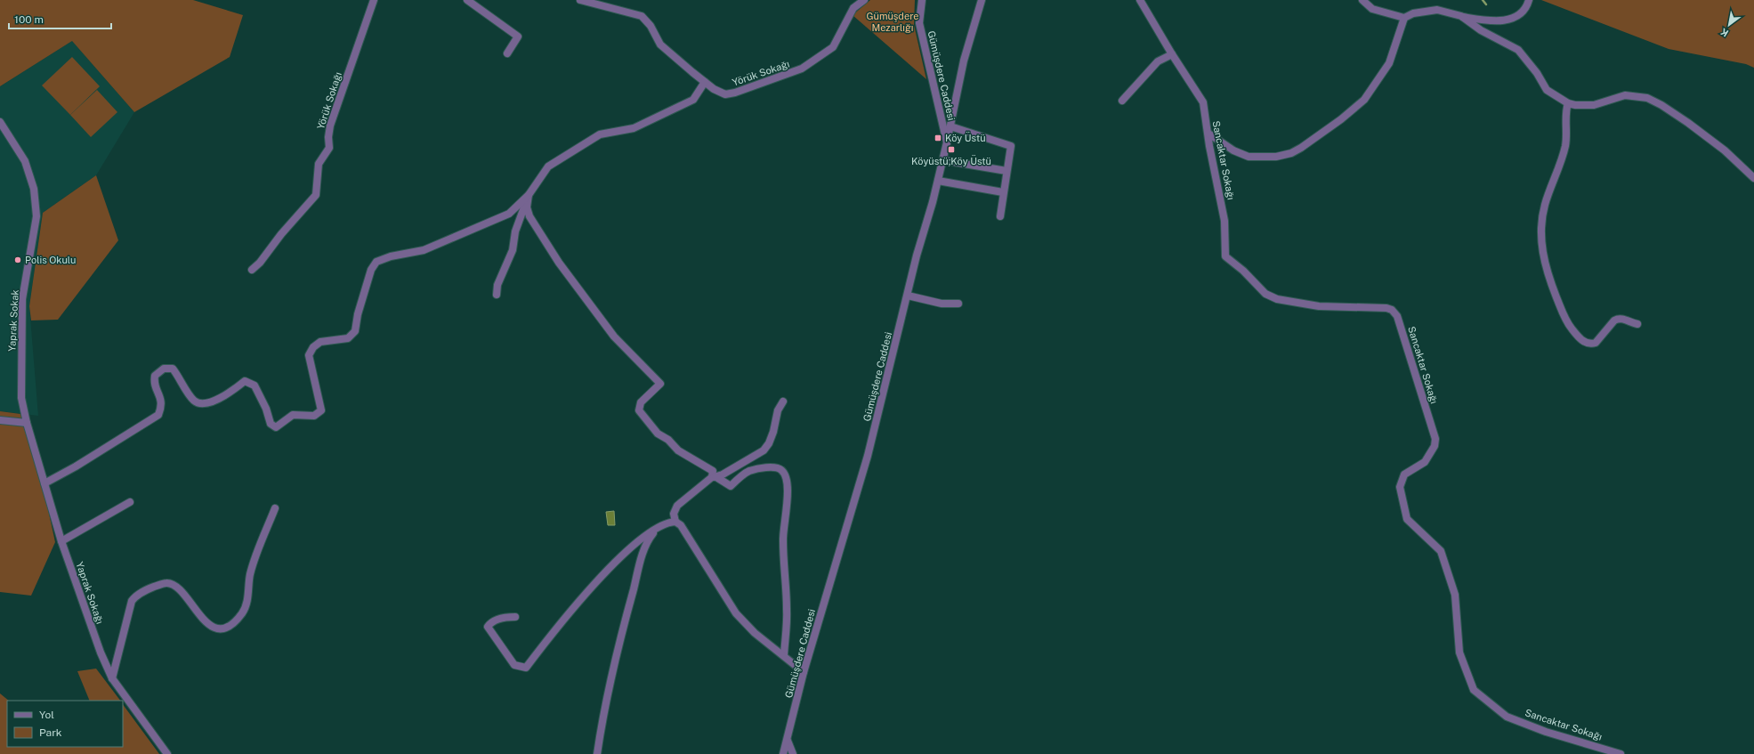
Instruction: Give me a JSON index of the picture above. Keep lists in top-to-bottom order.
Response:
{
  "streets": {
    "street": [
      "Yörük Sokağı",
      "Gümüşdere Caddesi",
      "Sancaktar Sokağı",
      "Yaprak Sokak",
      "Yaprak Sokağı"
    ]
  },
  "crossings": [
    ["Yaprak Sokak", "Yaprak Sokağı"]
  ],
  "parks": ["Gümüşdere Mezarlığı"],
  "places": {
    "transit": ["Köy Üstü", "Köyüstü;Köy Üstü"],
    "other": ["Polis Okulu"]
  },
  "legend": ["Yol", "Park"],
  "scale_bar": "100 m",
  "north": "bottom left"
}
